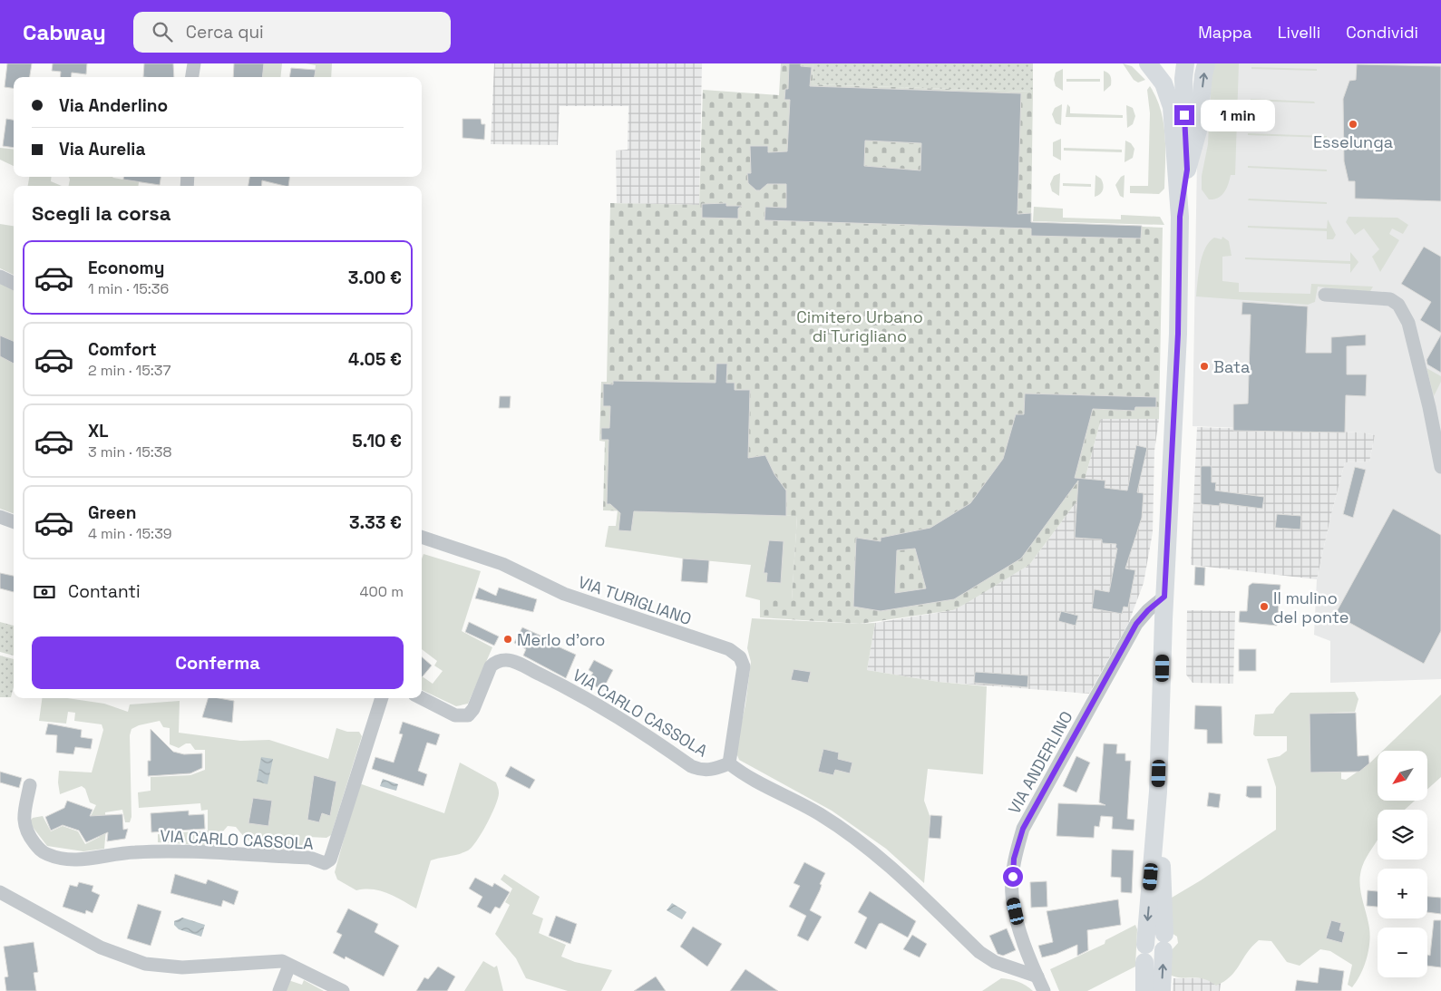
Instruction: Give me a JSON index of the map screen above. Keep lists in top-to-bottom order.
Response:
{
  "streets": {
    "street": ["VIA TURIGLIANO", "VIA CARLO CASSOLA", "VIA ANDERLINO"]
  },
  "crossings": [
    ["VIA TURIGLIANO", "VIA CARLO CASSOLA"]
  ],
  "parks": ["Cimitero Urbano di Turigliano"],
  "places": [
    "Esselunga",
    "Bata",
    "Il mulino del ponte",
    "Merlo d'oro"
  ],
  "north": "bottom left",
  "page": {
    "header": "Cabway",
    "search": "Cerca qui",
    "nav": ["Mappa", "Livelli", "Condividi"],
    "banner": ["Via Anderlino", "Via Aurelia"],
    "bubble": "1 min",
    "heading": "Scegli la corsa",
    "list": [
      {
        "name": "Economy",
        "note": "1 min · 15:36",
        "value": "3.00 €"
      },
      {
        "name": "Comfort",
        "note": "2 min · 15:37",
        "value": "4.05 €"
      },
      {
        "name": "XL",
        "note": "3 min · 15:38",
        "value": "5.10 €"
      },
      {
        "name": "Green",
        "note": "4 min · 15:39",
        "value": "3.33 €"
      }
    ],
    "pay": ["Contanti", "400 m"],
    "buttons": "Conferma",
    "map_buttons": ["+", "−"]
  }
}
